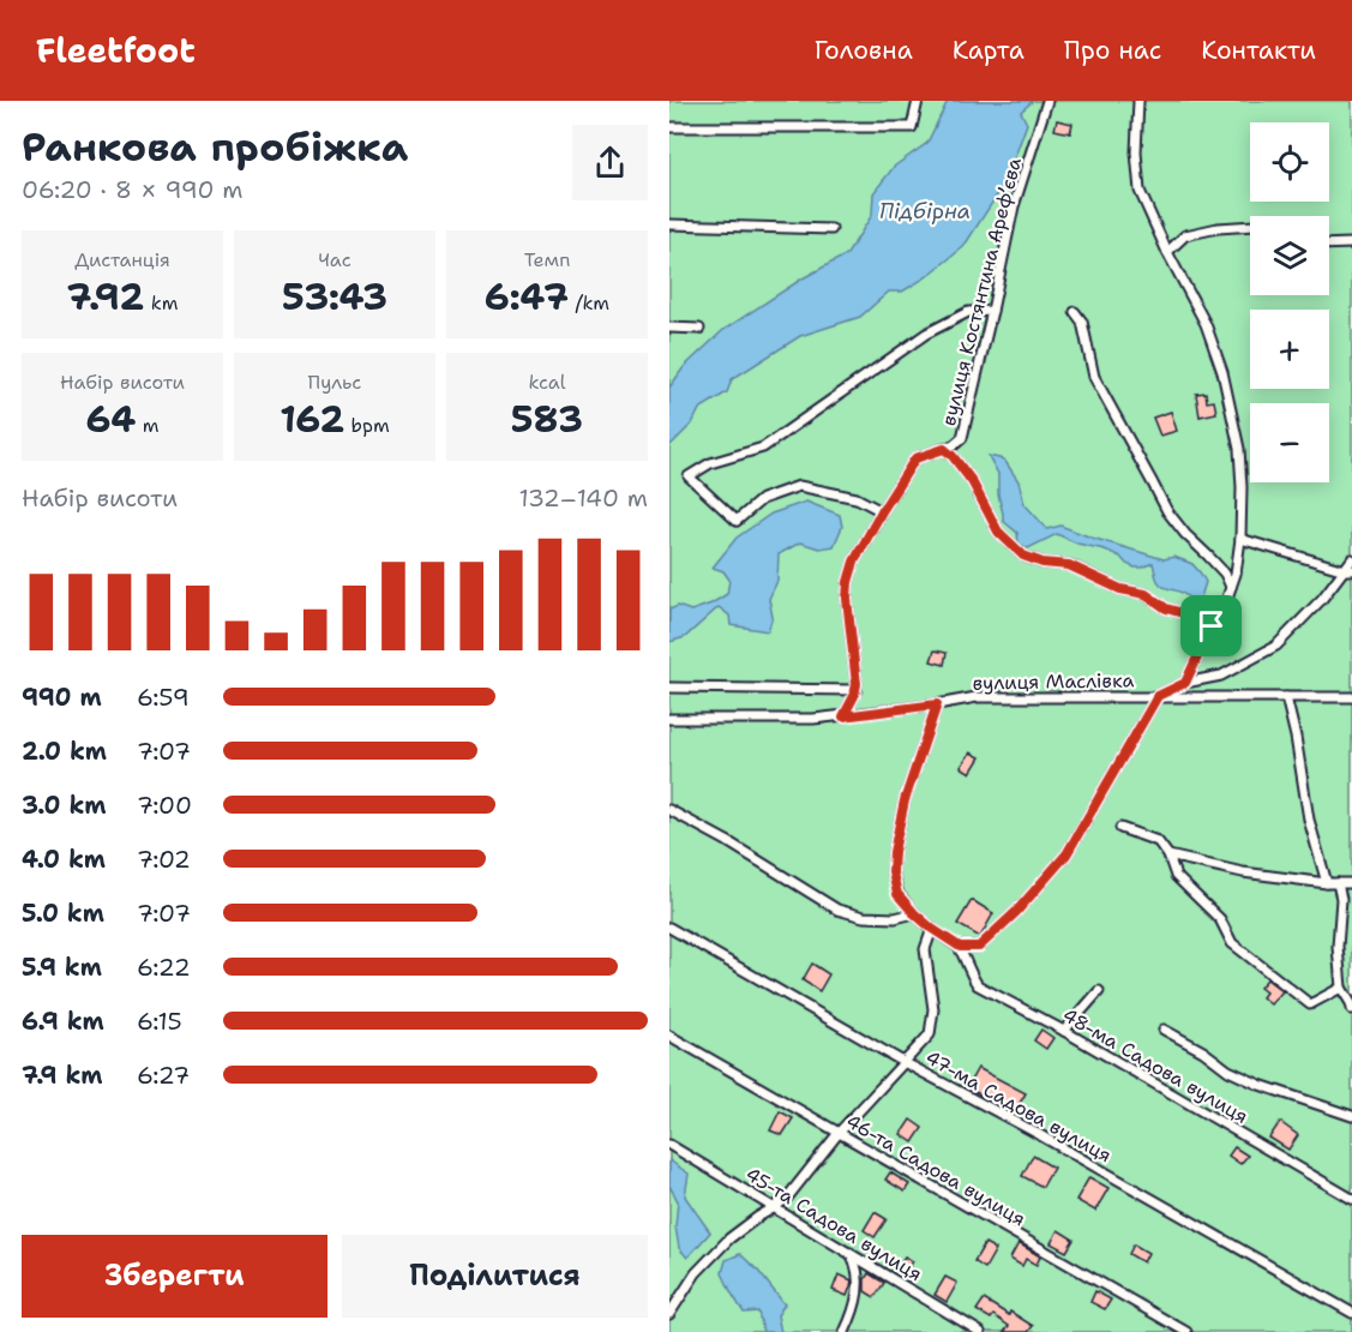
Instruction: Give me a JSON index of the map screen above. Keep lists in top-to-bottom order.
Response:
{
  "streets": {
    "street": [
      "вулиця Костянтина Арефʼєва",
      "вулиця Маслівка",
      "48-ма Садова вулиця",
      "47-ма Садова вулиця",
      "46-та Садова вулиця",
      "45-та Садова вулиця"
    ]
  },
  "water": ["Підбірна"],
  "page": {
    "header": "Fleetfoot",
    "nav": [
      "Головна",
      "Карта",
      "Про нас",
      "Контакти"
    ],
    "heading": ["Ранкова пробіжка", "06:20 · 8 × 990 m"],
    "map_buttons": ["+", "−"],
    "stats": [
      ["Дистанція", "7.92 km"],
      ["Час", "53:43"],
      ["Темп", "6:47 /km"],
      ["Набір висоти", "64 m"],
      ["Пульс", "162 bpm"],
      ["kcal", "583"]
    ],
    "chart": ["Набір висоти", "132–140 m"],
    "list": [
      {
        "name": "990 m",
        "note": "6:59"
      },
      {
        "name": "2.0 km",
        "note": "7:07"
      },
      {
        "name": "3.0 km",
        "note": "7:00"
      },
      {
        "name": "4.0 km",
        "note": "7:02"
      },
      {
        "name": "5.0 km",
        "note": "7:07"
      },
      {
        "name": "5.9 km",
        "note": "6:22"
      },
      {
        "name": "6.9 km",
        "note": "6:15"
      },
      {
        "name": "7.9 km",
        "note": "6:27"
      }
    ],
    "buttons": ["Зберегти", "Поділитися"]
  }
}
